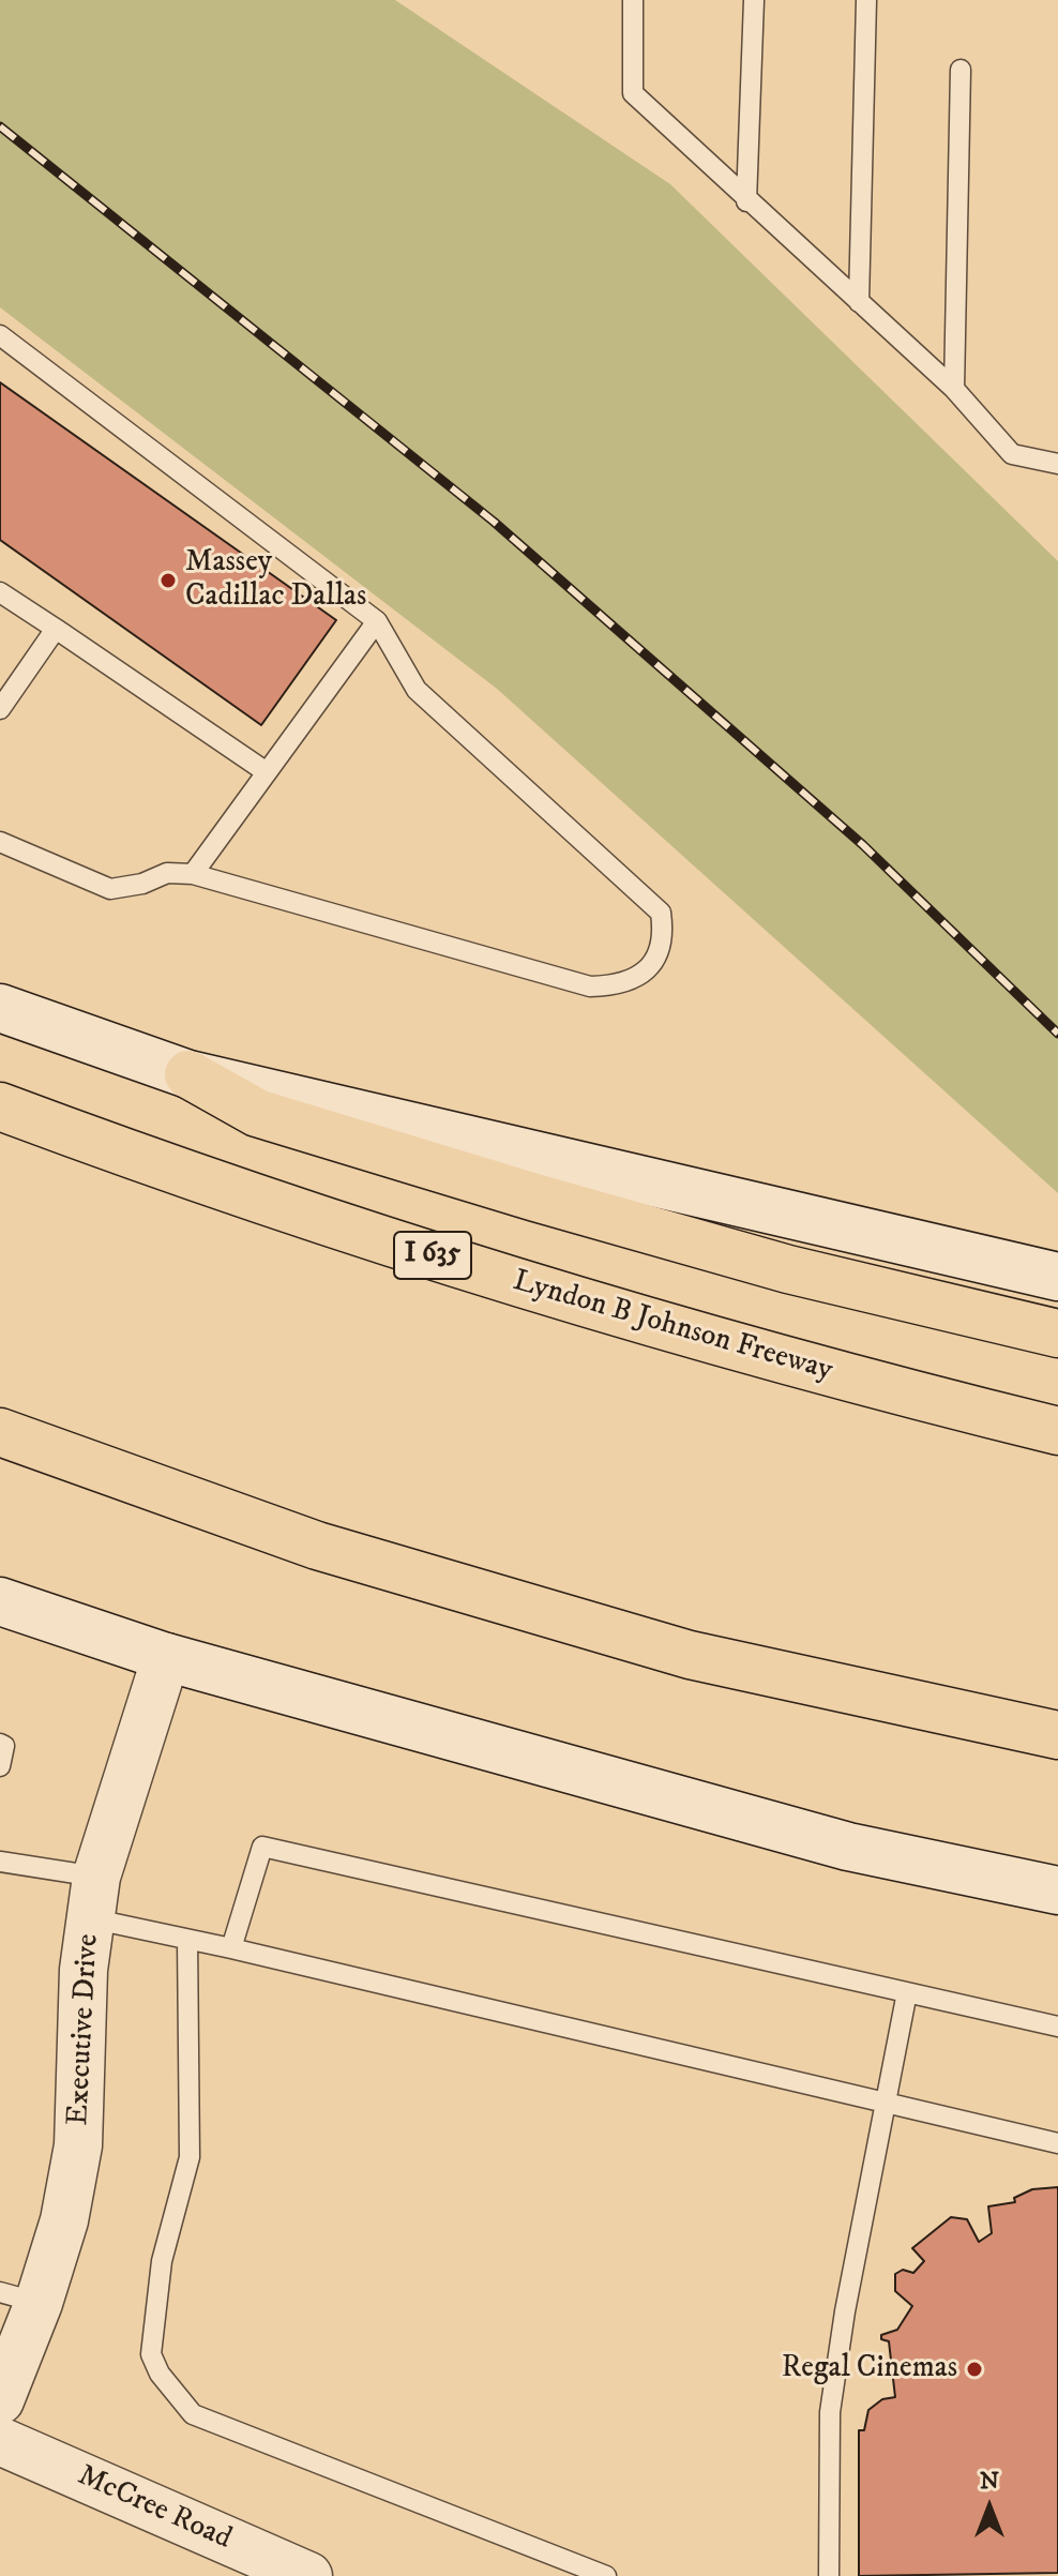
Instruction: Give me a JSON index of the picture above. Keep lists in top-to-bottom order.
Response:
{
  "streets": {
    "highway": ["I 635", "Lyndon B Johnson Freeway"],
    "main road": ["Executive Drive", "McCree Road"]
  },
  "places": ["Massey Cadillac Dallas", "Regal Cinemas"],
  "north": "top"
}
